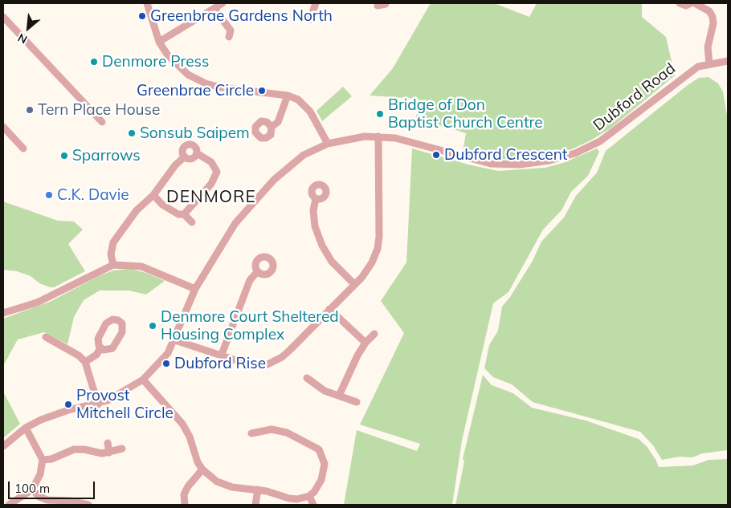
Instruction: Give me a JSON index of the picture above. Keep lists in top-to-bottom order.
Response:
{
  "streets": {
    "street": ["Dubford Road"]
  },
  "districts": ["DENMORE"],
  "places": [
    "Greenbrae Gardens North",
    "Denmore Press",
    "Greenbrae Circle",
    "Tern Place House",
    "Bridge of Don Baptist Church Centre",
    "Sonsub Saipem",
    "Dubford Crescent",
    "Sparrows",
    "C.K. Davie",
    "Denmore Court Sheltered Housing Complex",
    "Dubford Rise",
    "Provost Mitchell Circle"
  ],
  "scale_bar": "100 m",
  "north": "bottom left"
}
